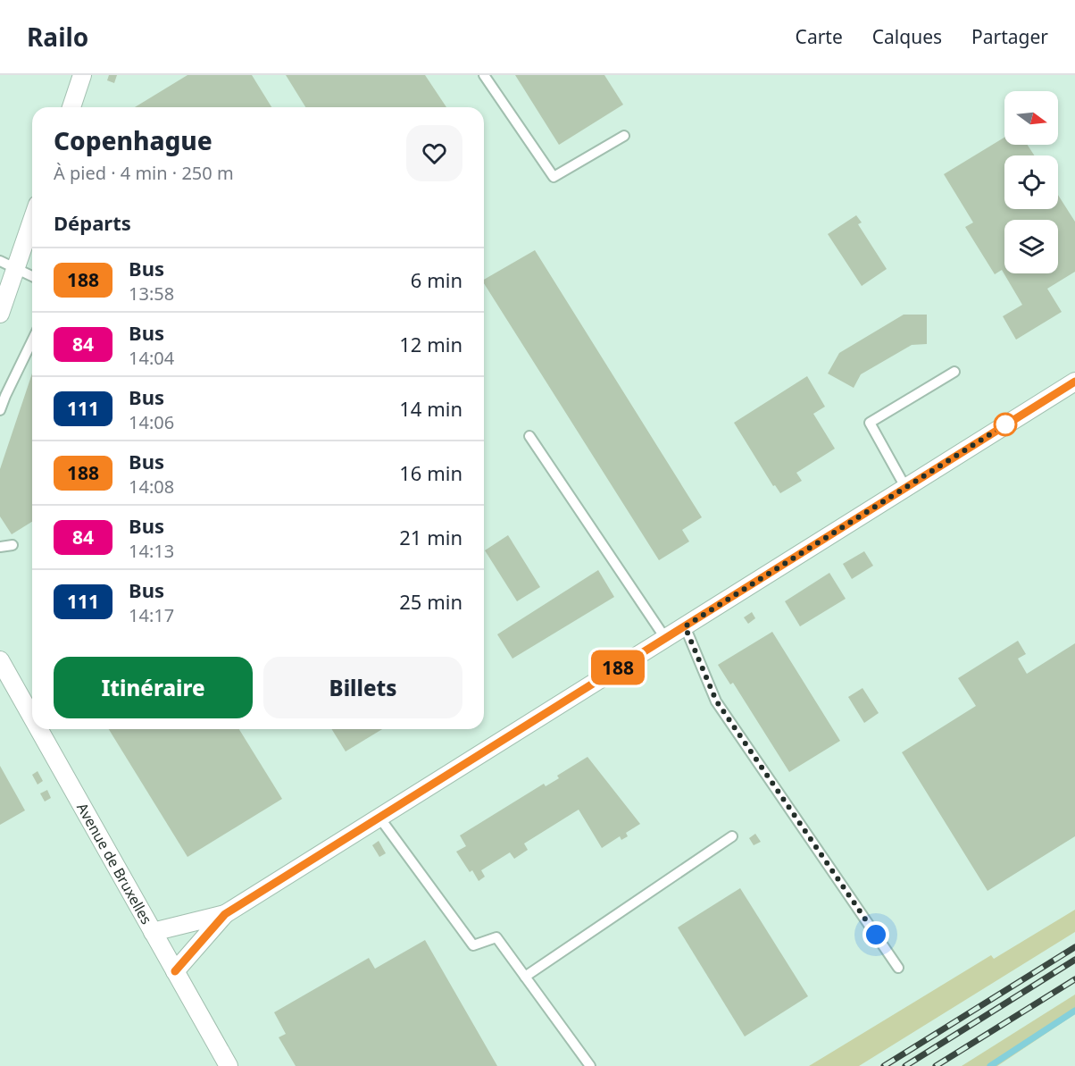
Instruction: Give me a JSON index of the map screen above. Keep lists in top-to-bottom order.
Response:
{
  "streets": {
    "street": ["Avenue de Bruxelles"]
  },
  "lines": ["bus line 188"],
  "north": "right",
  "page": {
    "header": "Railo",
    "nav": ["Carte", "Calques", "Partager"],
    "on_map": "188",
    "heading": [
      ["Copenhague", "À pied · 4 min · 250 m"],
      "Départs"
    ],
    "list": [
      {
        "mark": "188",
        "name": "Bus",
        "note": "13:58",
        "value": "6 min"
      },
      {
        "mark": "84",
        "name": "Bus",
        "note": "14:04",
        "value": "12 min"
      },
      {
        "mark": "111",
        "name": "Bus",
        "note": "14:06",
        "value": "14 min"
      },
      {
        "mark": "188",
        "name": "Bus",
        "note": "14:08",
        "value": "16 min"
      },
      {
        "mark": "84",
        "name": "Bus",
        "note": "14:13",
        "value": "21 min"
      },
      {
        "mark": "111",
        "name": "Bus",
        "note": "14:17",
        "value": "25 min"
      }
    ],
    "buttons": ["Itinéraire", "Billets"]
  }
}
